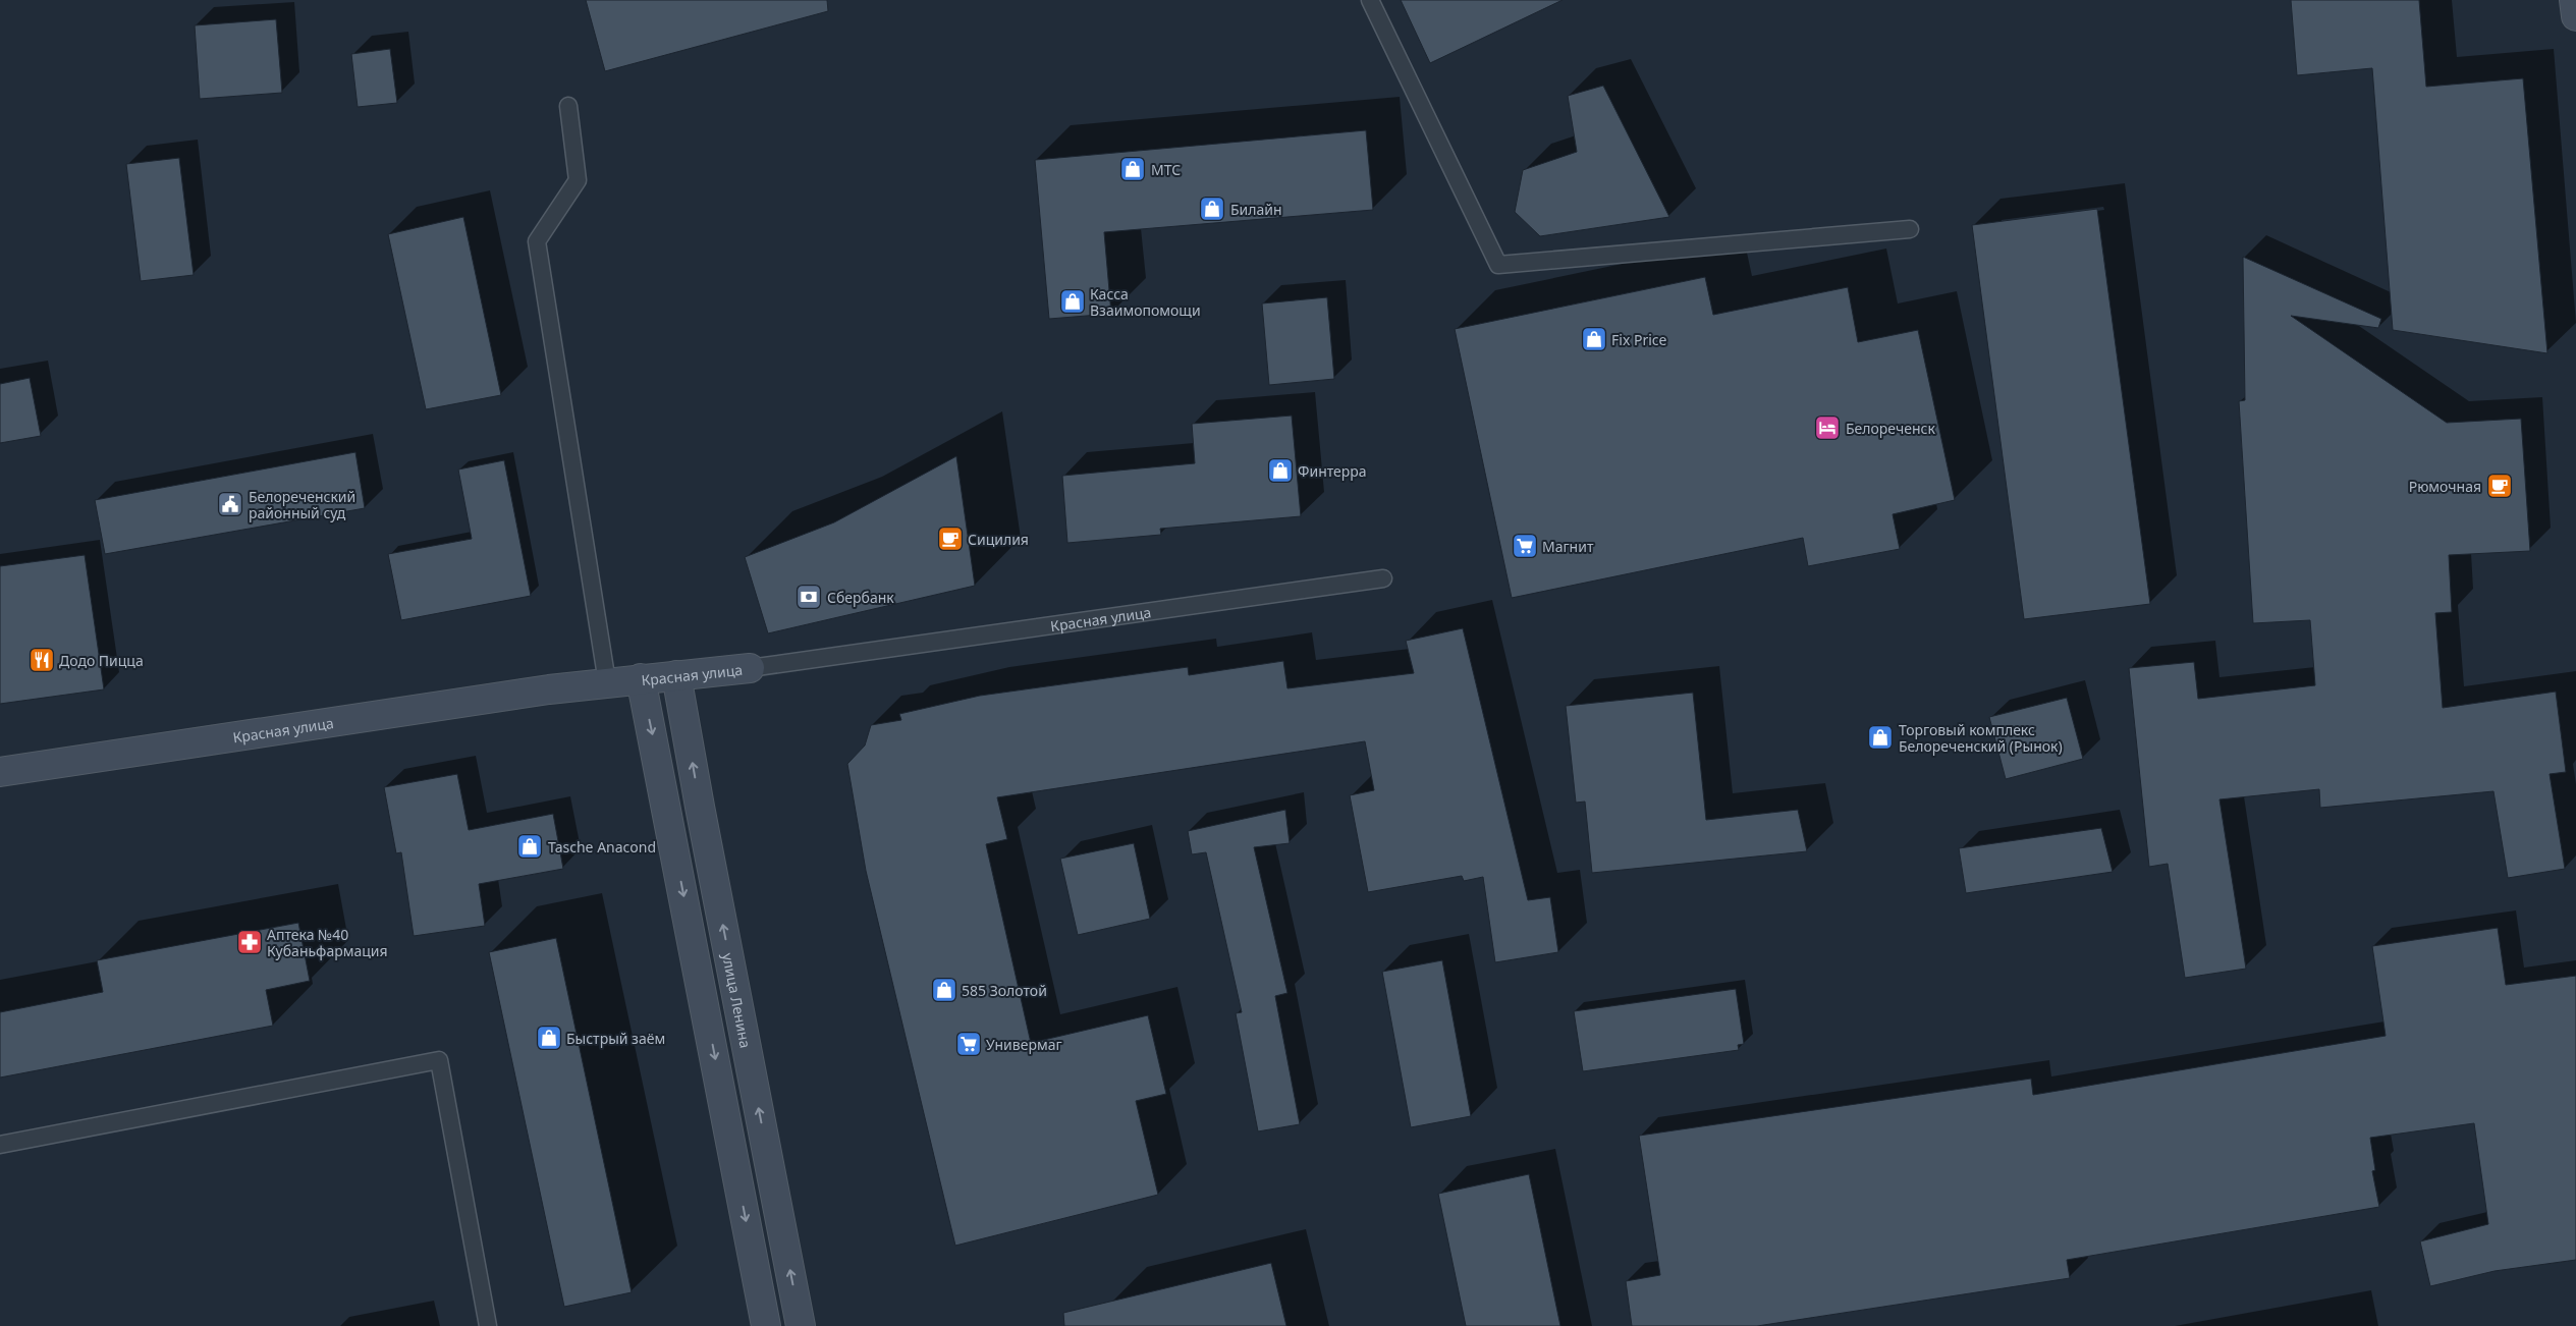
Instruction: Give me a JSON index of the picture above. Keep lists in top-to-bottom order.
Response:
{
  "streets": {
    "street": ["Красная улица", "улица Ленина"]
  },
  "crossings": [
    ["Красная улица", "улица Ленина"]
  ],
  "places": {
    "shop": [
      "МТС",
      "Билайн",
      "Касса Взаимопомощи",
      "Fix Price",
      "Финтерра",
      "Торговый комплекс Белореченский (Рынок)",
      "Tasche Anacond",
      "585 Золотой",
      "Быстрый заём"
    ],
    "hotel": ["Белореченск"],
    "cafe": ["Рюмочная", "Сицилия"],
    "public building": ["Белореченский районный суд"],
    "supermarket": ["Магнит", "Универмаг"],
    "bank": ["Сбербанк"],
    "restaurant": ["Додо Пицца"],
    "pharmacy": ["Аптека №40 Кубаньфармация"]
  }
}
